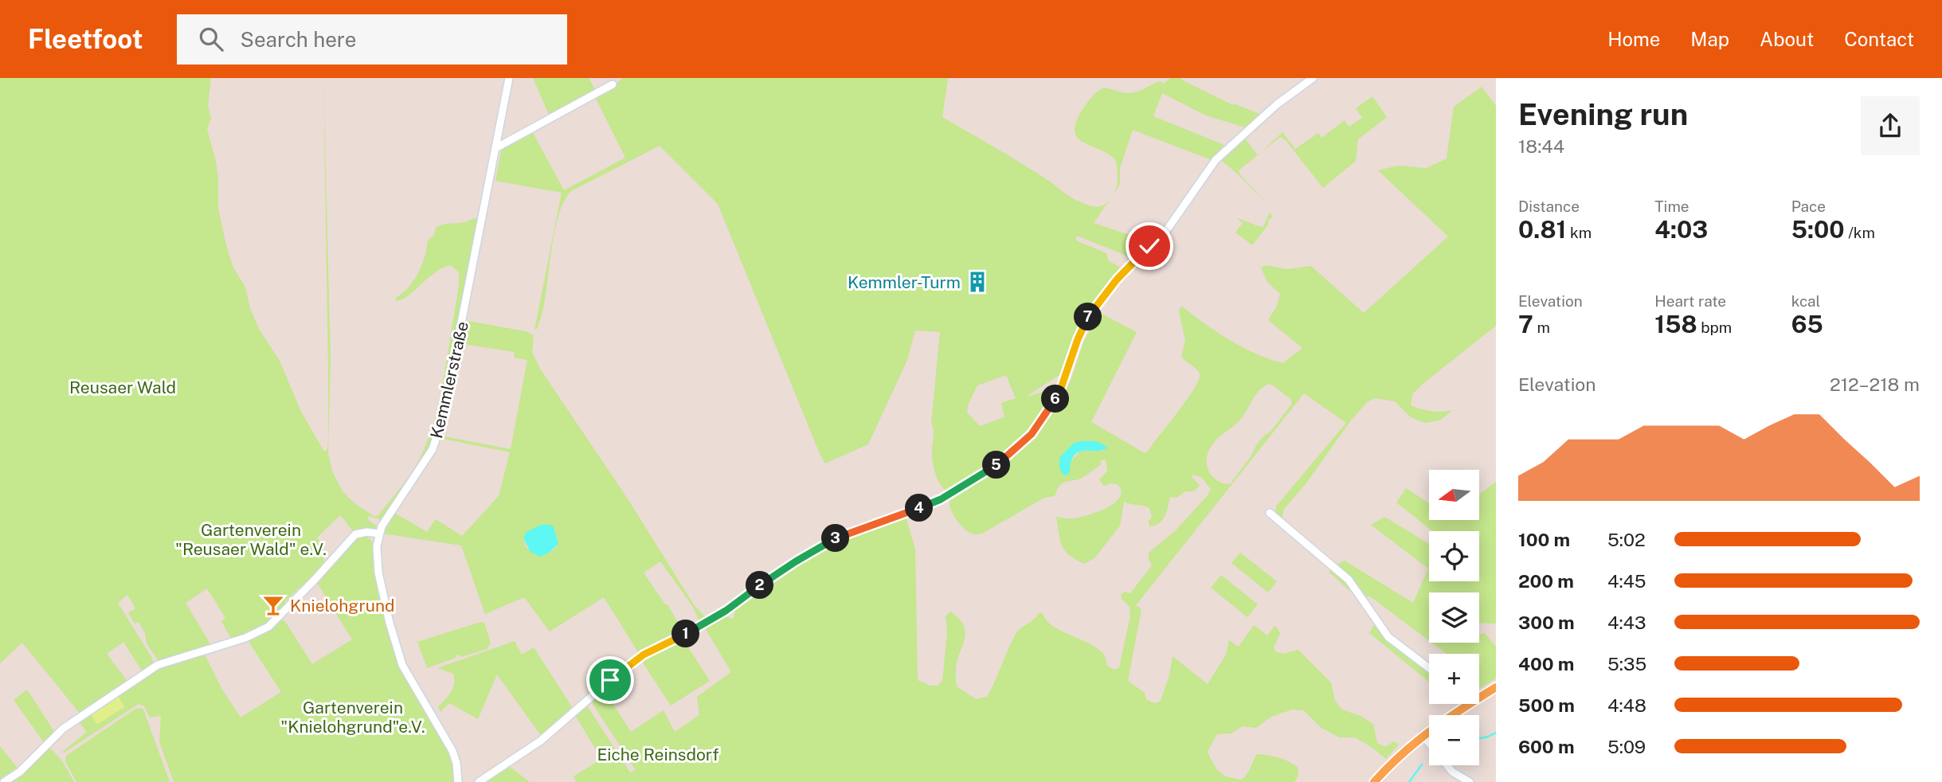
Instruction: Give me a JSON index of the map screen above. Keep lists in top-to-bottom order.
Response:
{
  "streets": {
    "street": ["Kemmlerstraße"]
  },
  "parks": [
    "Reusaer Wald",
    "Gartenverein \"Reusaer Wald\" e.V.",
    "Gartenverein \"Knielohgrund\"e.V.",
    "Eiche Reinsdorf"
  ],
  "places": {
    "building": ["Kemmler-Turm"],
    "bar": ["Knielohgrund"]
  },
  "north": "left",
  "page": {
    "header": "Fleetfoot",
    "search": "Search here",
    "nav": [
      "Home",
      "Map",
      "About",
      "Contact"
    ],
    "heading": ["Evening run", "18:44"],
    "stats": [
      ["Distance", "0.81 km"],
      ["Time", "4:03"],
      ["Pace", "5:00 /km"],
      ["Elevation", "7 m"],
      ["Heart rate", "158 bpm"],
      ["kcal", "65"]
    ],
    "pins": [
      "7",
      "6",
      "5",
      "4",
      "3",
      "2",
      "1"
    ],
    "chart": ["Elevation", "212–218 m"],
    "map_buttons": ["+", "−"],
    "list": [
      {
        "name": "100 m",
        "note": "5:02"
      },
      {
        "name": "200 m",
        "note": "4:45"
      },
      {
        "name": "300 m",
        "note": "4:43"
      },
      {
        "name": "400 m",
        "note": "5:35"
      },
      {
        "name": "500 m",
        "note": "4:48"
      },
      {
        "name": "600 m",
        "note": "5:09"
      }
    ]
  }
}
